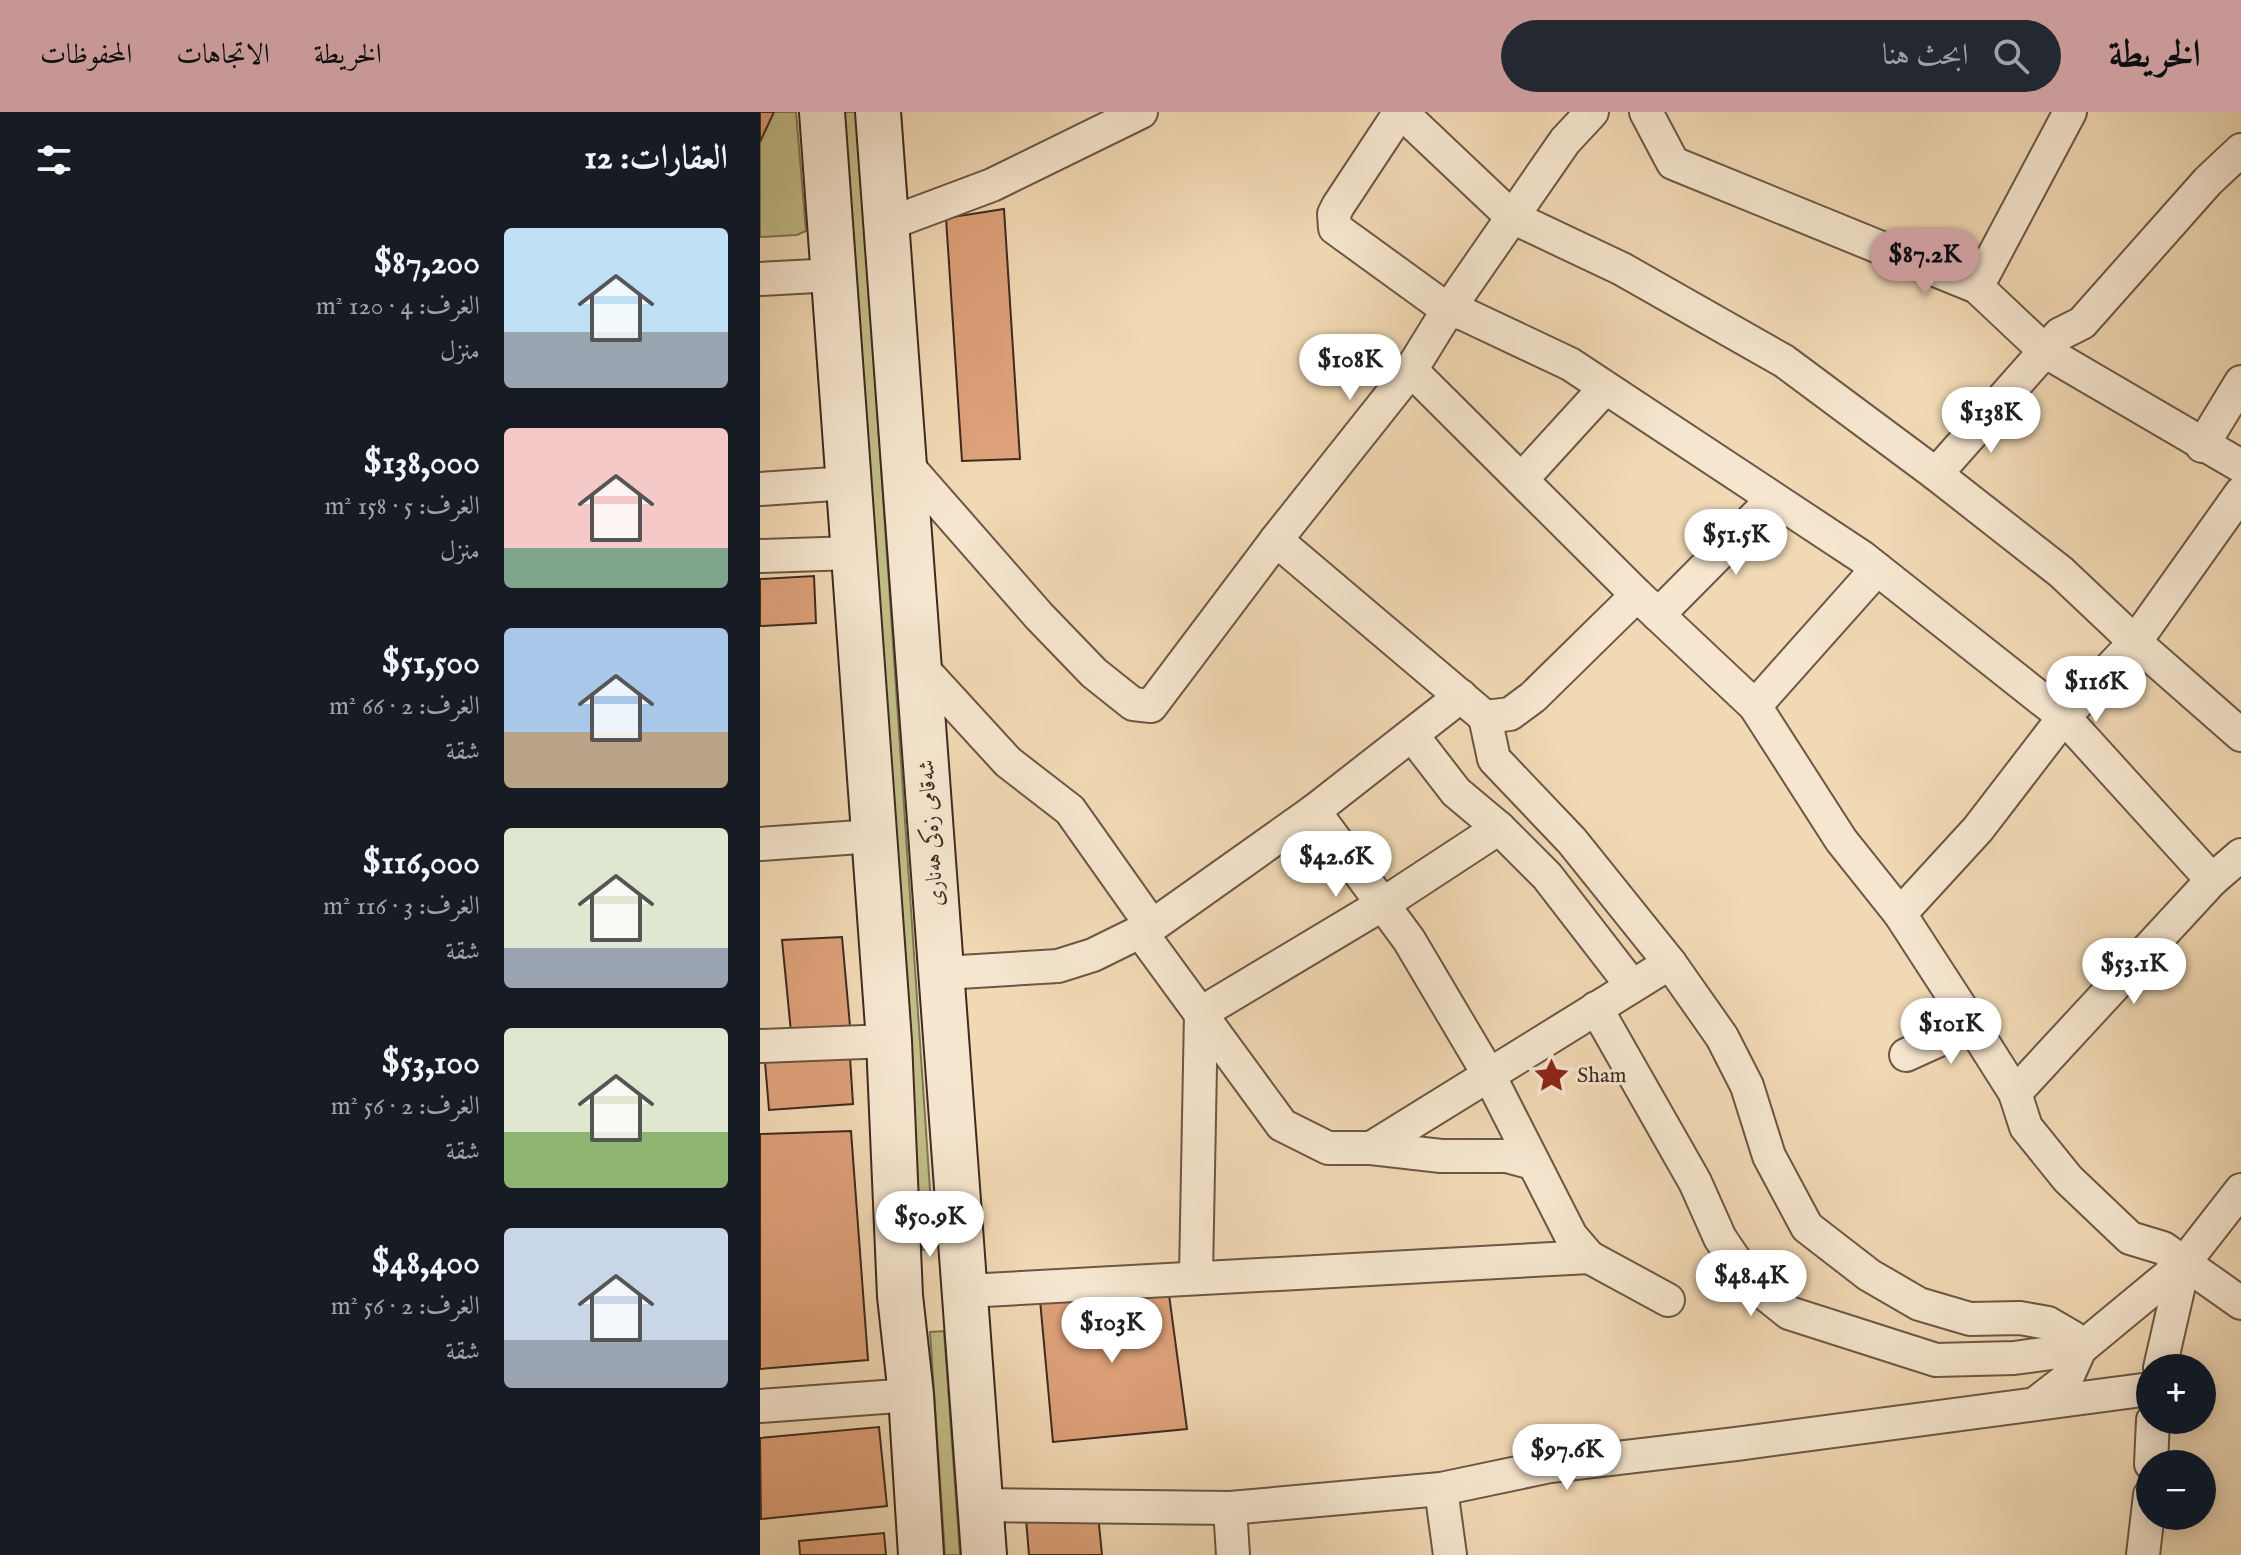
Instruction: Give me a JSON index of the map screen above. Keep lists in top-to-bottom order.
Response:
{
  "streets": {
    "main road": ["شەقامی زەکی هەناری"]
  },
  "places": {
    "place": ["Sham"]
  },
  "page": {
    "header": "الخريطة",
    "search": "ابحث هنا",
    "nav": ["الخريطة", "الاتجاهات", "المحفوظات"],
    "heading": "العقارات: 12",
    "list": [
      {
        "name": "$87,200",
        "note": "الغرف: 4 · 120 m² · منزل"
      },
      {
        "name": "$138,000",
        "note": "الغرف: 5 · 158 m² · منزل"
      },
      {
        "name": "$51,500",
        "note": "الغرف: 2 · 66 m² · شقة"
      },
      {
        "name": "$116,000",
        "note": "الغرف: 3 · 116 m² · شقة"
      },
      {
        "name": "$53,100",
        "note": "الغرف: 2 · 56 m² · شقة"
      },
      {
        "name": "$48,400",
        "note": "الغرف: 2 · 56 m² · شقة"
      }
    ],
    "price": [
      "$87.2K",
      "$108K",
      "$138K",
      "$51.5K",
      "$116K",
      "$42.6K",
      "$53.1K",
      "$101K",
      "$50.9K",
      "$48.4K",
      "$103K",
      "$97.6K"
    ],
    "map_buttons": ["+", "−"]
  }
}
